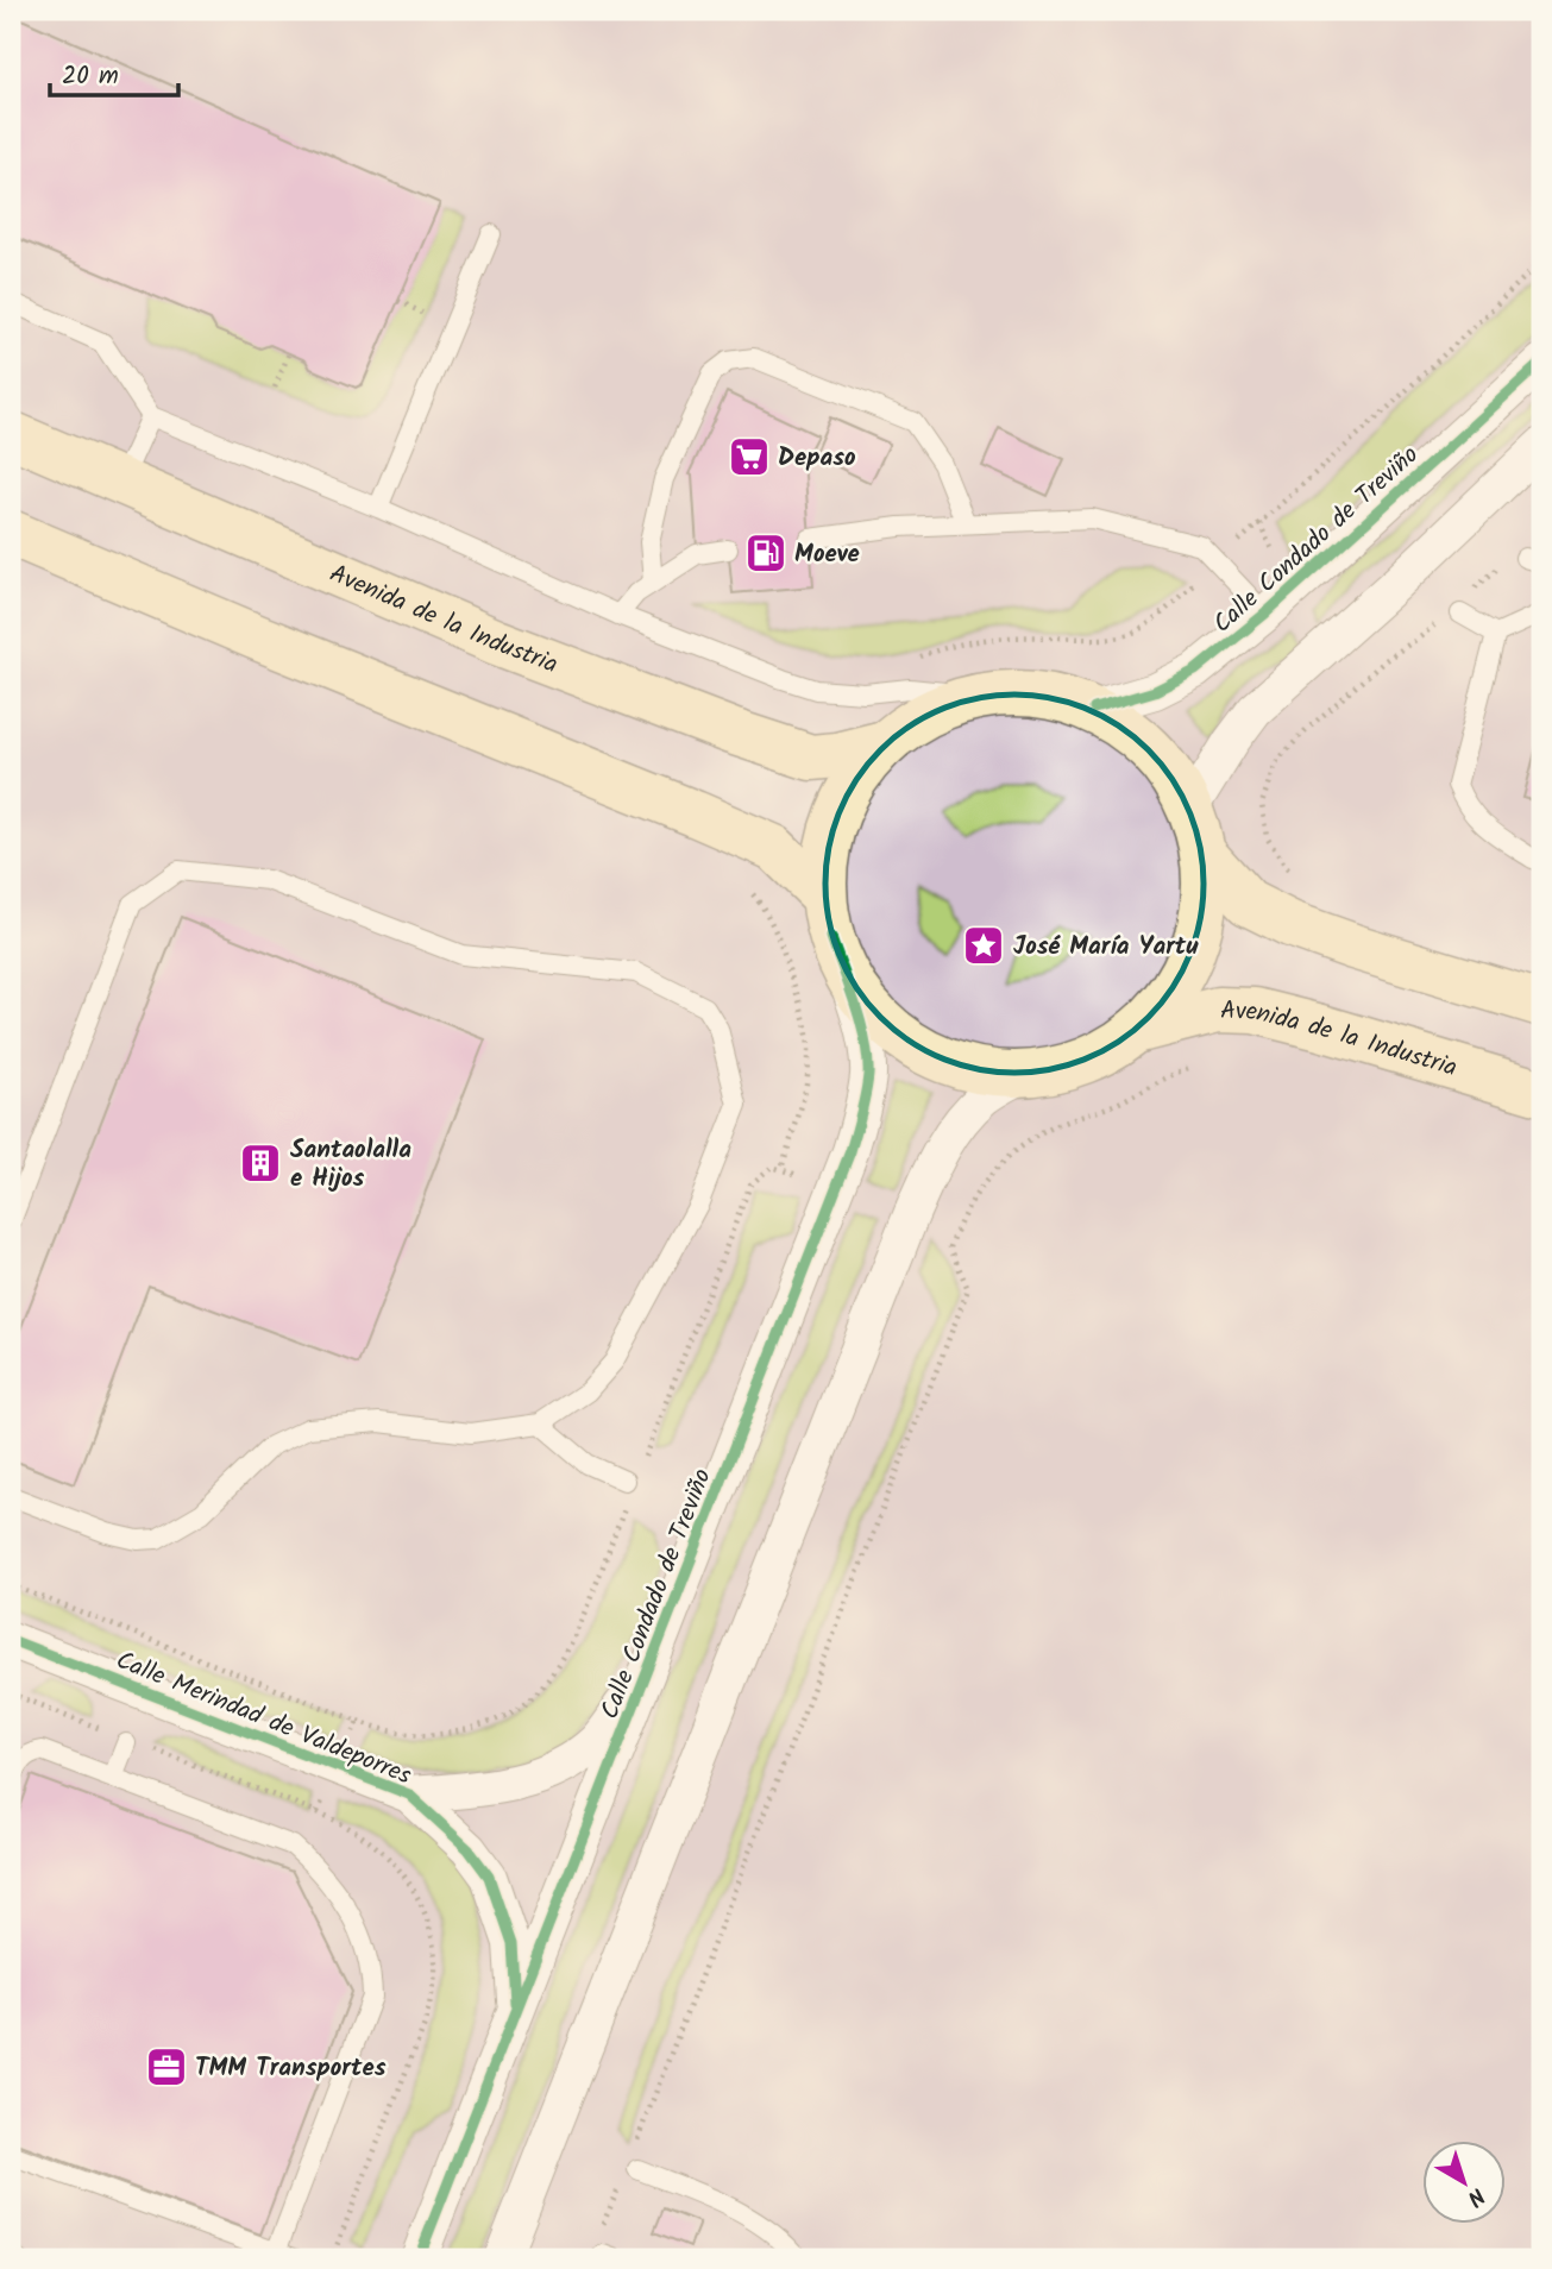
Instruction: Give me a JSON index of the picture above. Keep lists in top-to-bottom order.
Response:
{
  "streets": {
    "main road": ["Avenida de la Industria"],
    "street": ["Calle Condado de Treviño", "Calle Merindad de Valdeporres"]
  },
  "crossings": [
    ["Calle Condado de Treviño", "Calle Merindad de Valdeporres"]
  ],
  "places": {
    "supermarket": ["Depaso"],
    "fuel station": ["Moeve"],
    "place": ["José María Yartu"],
    "building": ["Santaolalla e Hijos"],
    "office": ["TMM Transportes"]
  },
  "scale_bar": "20 m",
  "north": "bottom right"
}
